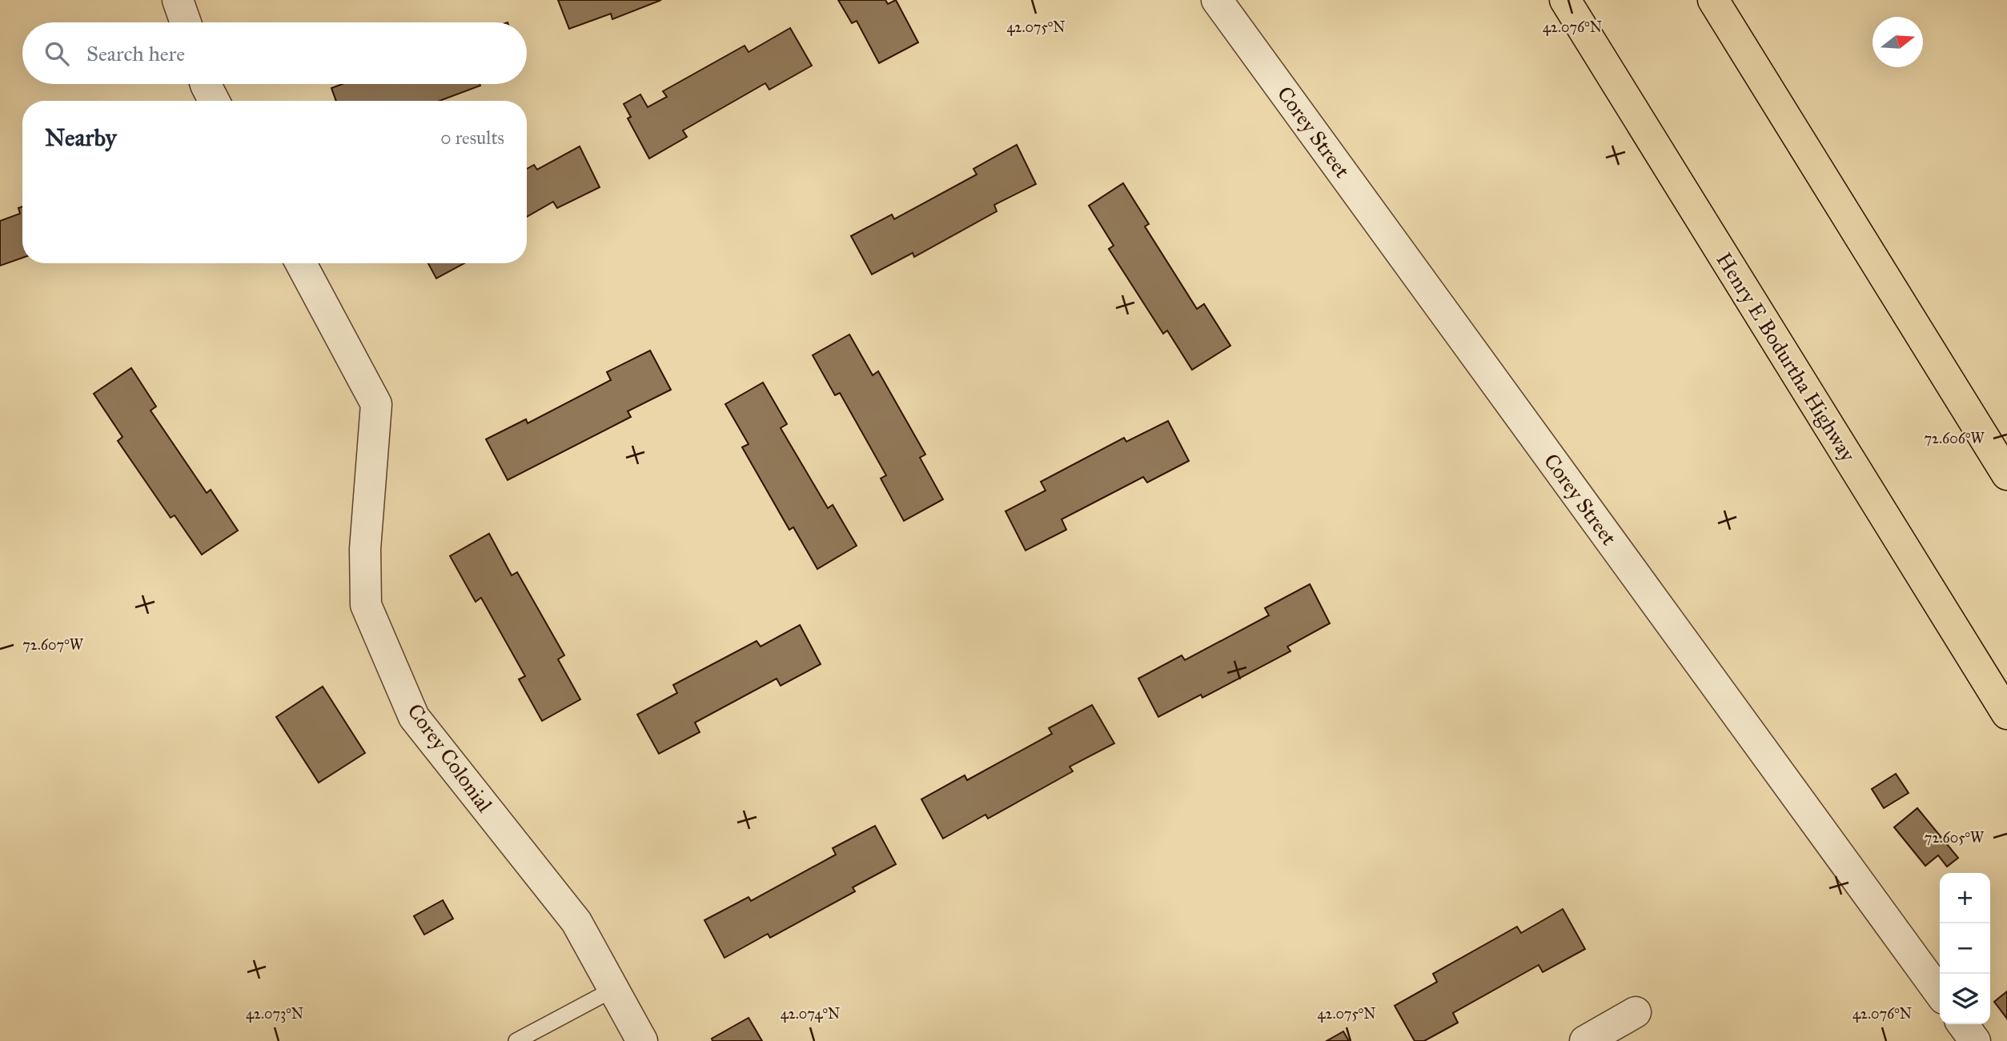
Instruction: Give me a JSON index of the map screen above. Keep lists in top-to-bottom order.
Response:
{
  "streets": {
    "highway": ["Henry E Bodurtha Highway"],
    "street": ["Corey Street", "Corey Colonial"]
  },
  "north": "right",
  "page": {
    "search": "Search here",
    "heading": ["Nearby", "0 results"],
    "map_buttons": ["+", "−"]
  },
  "coordinates": [
    "42.075°N",
    "42.076°N",
    "72.606°W",
    "72.607°W",
    "72.605°W",
    "42.073°N",
    "42.074°N"
  ]
}
